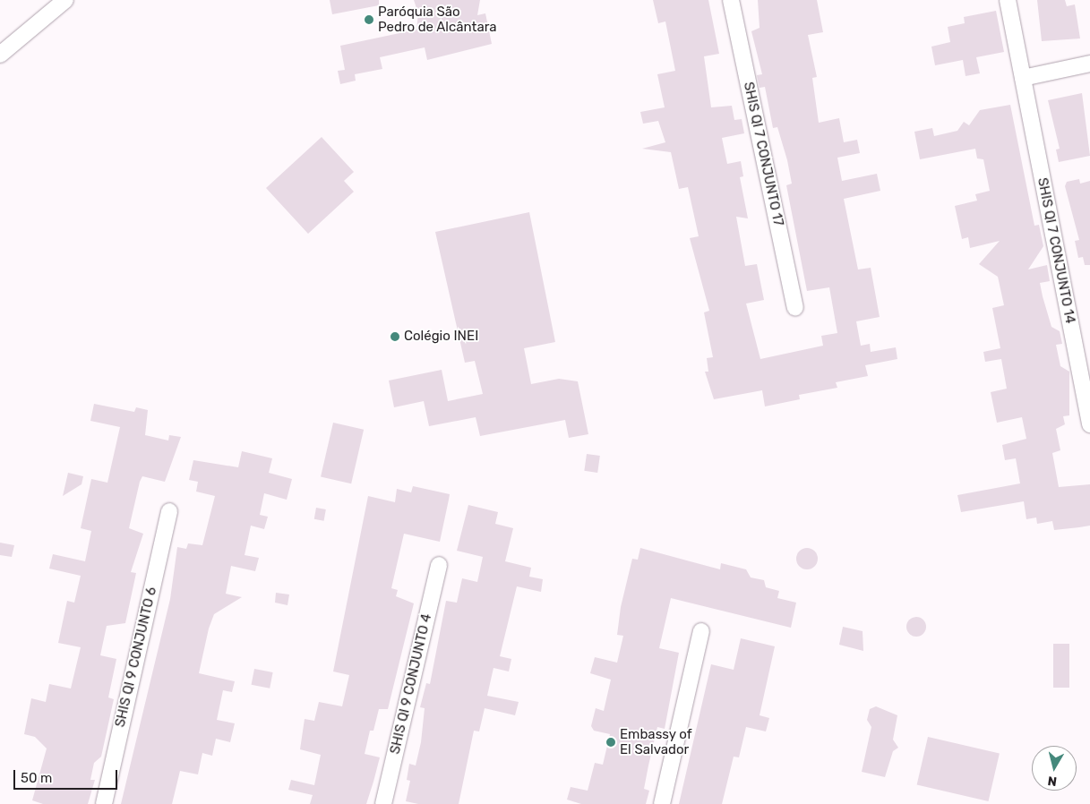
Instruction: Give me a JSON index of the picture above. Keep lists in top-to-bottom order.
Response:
{
  "streets": {
    "street": [
      "SHIS QI 7 CONJUNTO 17",
      "SHIS QI 7 CONJUNTO 14",
      "SHIS QI 9 CONJUNTO 6",
      "SHIS QI 9 CONJUNTO 4"
    ]
  },
  "places": ["Paróquia São Pedro de Alcântara", "Colégio INEI", "Embassy of El Salvador"],
  "scale_bar": "50 m",
  "north": "bottom"
}
